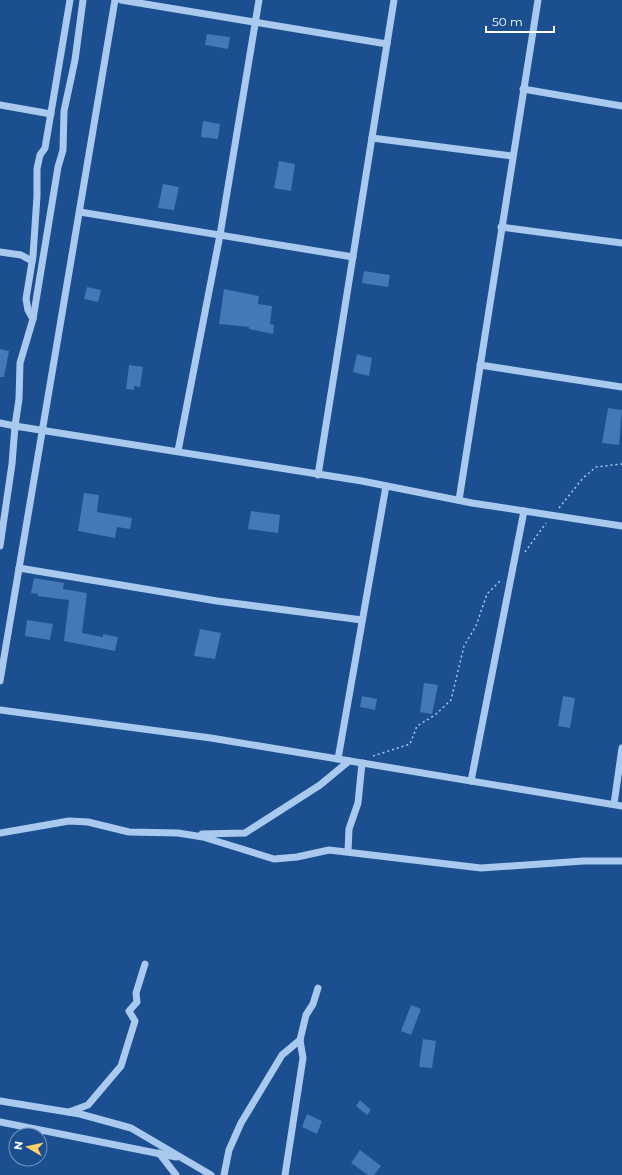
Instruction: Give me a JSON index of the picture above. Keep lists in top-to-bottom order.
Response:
{
  "scale_bar": "50 m",
  "north": "left"
}
